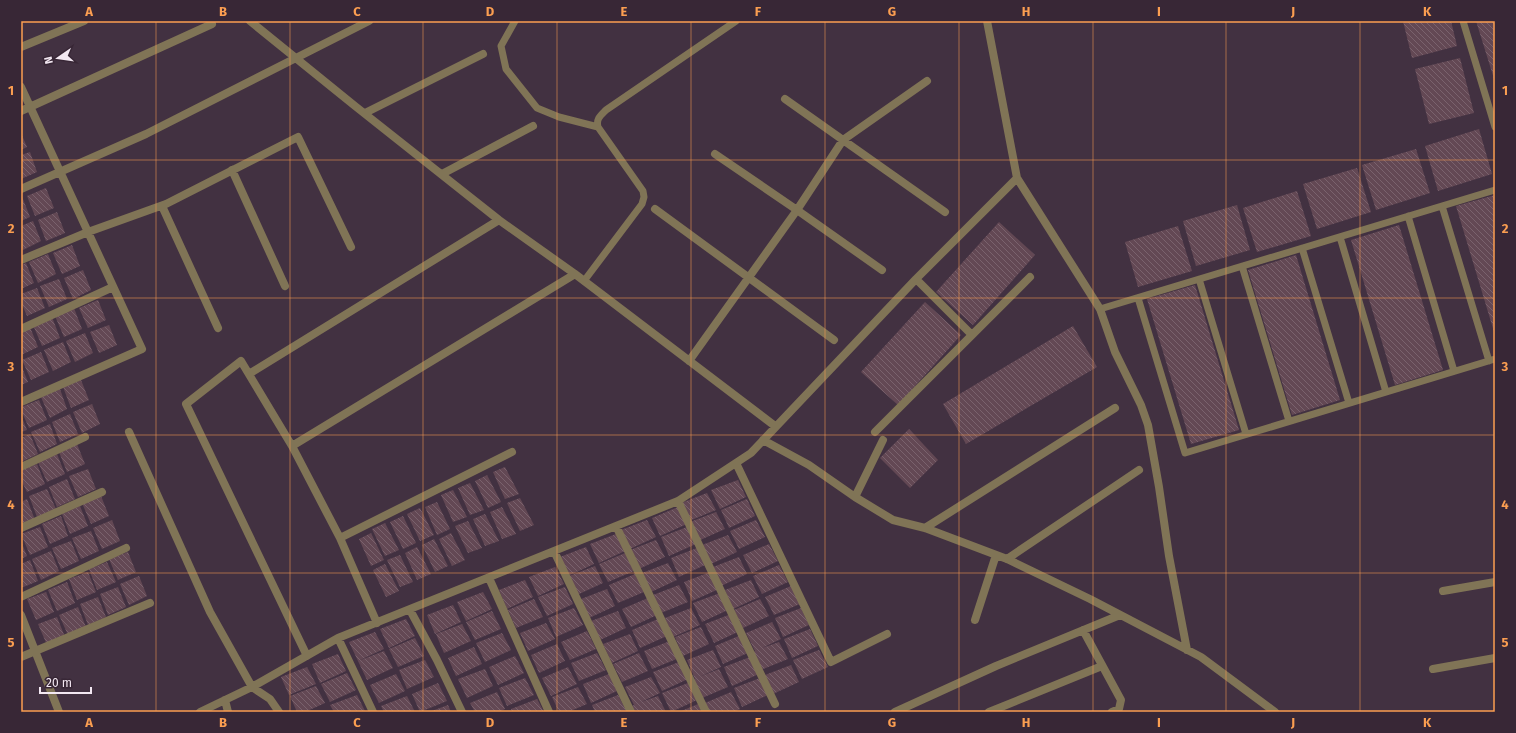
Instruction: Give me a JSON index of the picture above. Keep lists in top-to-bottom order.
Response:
{
  "scale_bar": "20 m",
  "north": "left",
  "grid": {
    "columns": [
      "A",
      "B",
      "C",
      "D",
      "E",
      "F",
      "G",
      "H",
      "I",
      "J",
      "K"
    ],
    "rows": [
      "1",
      "2",
      "3",
      "4",
      "5"
    ]
  }
}
